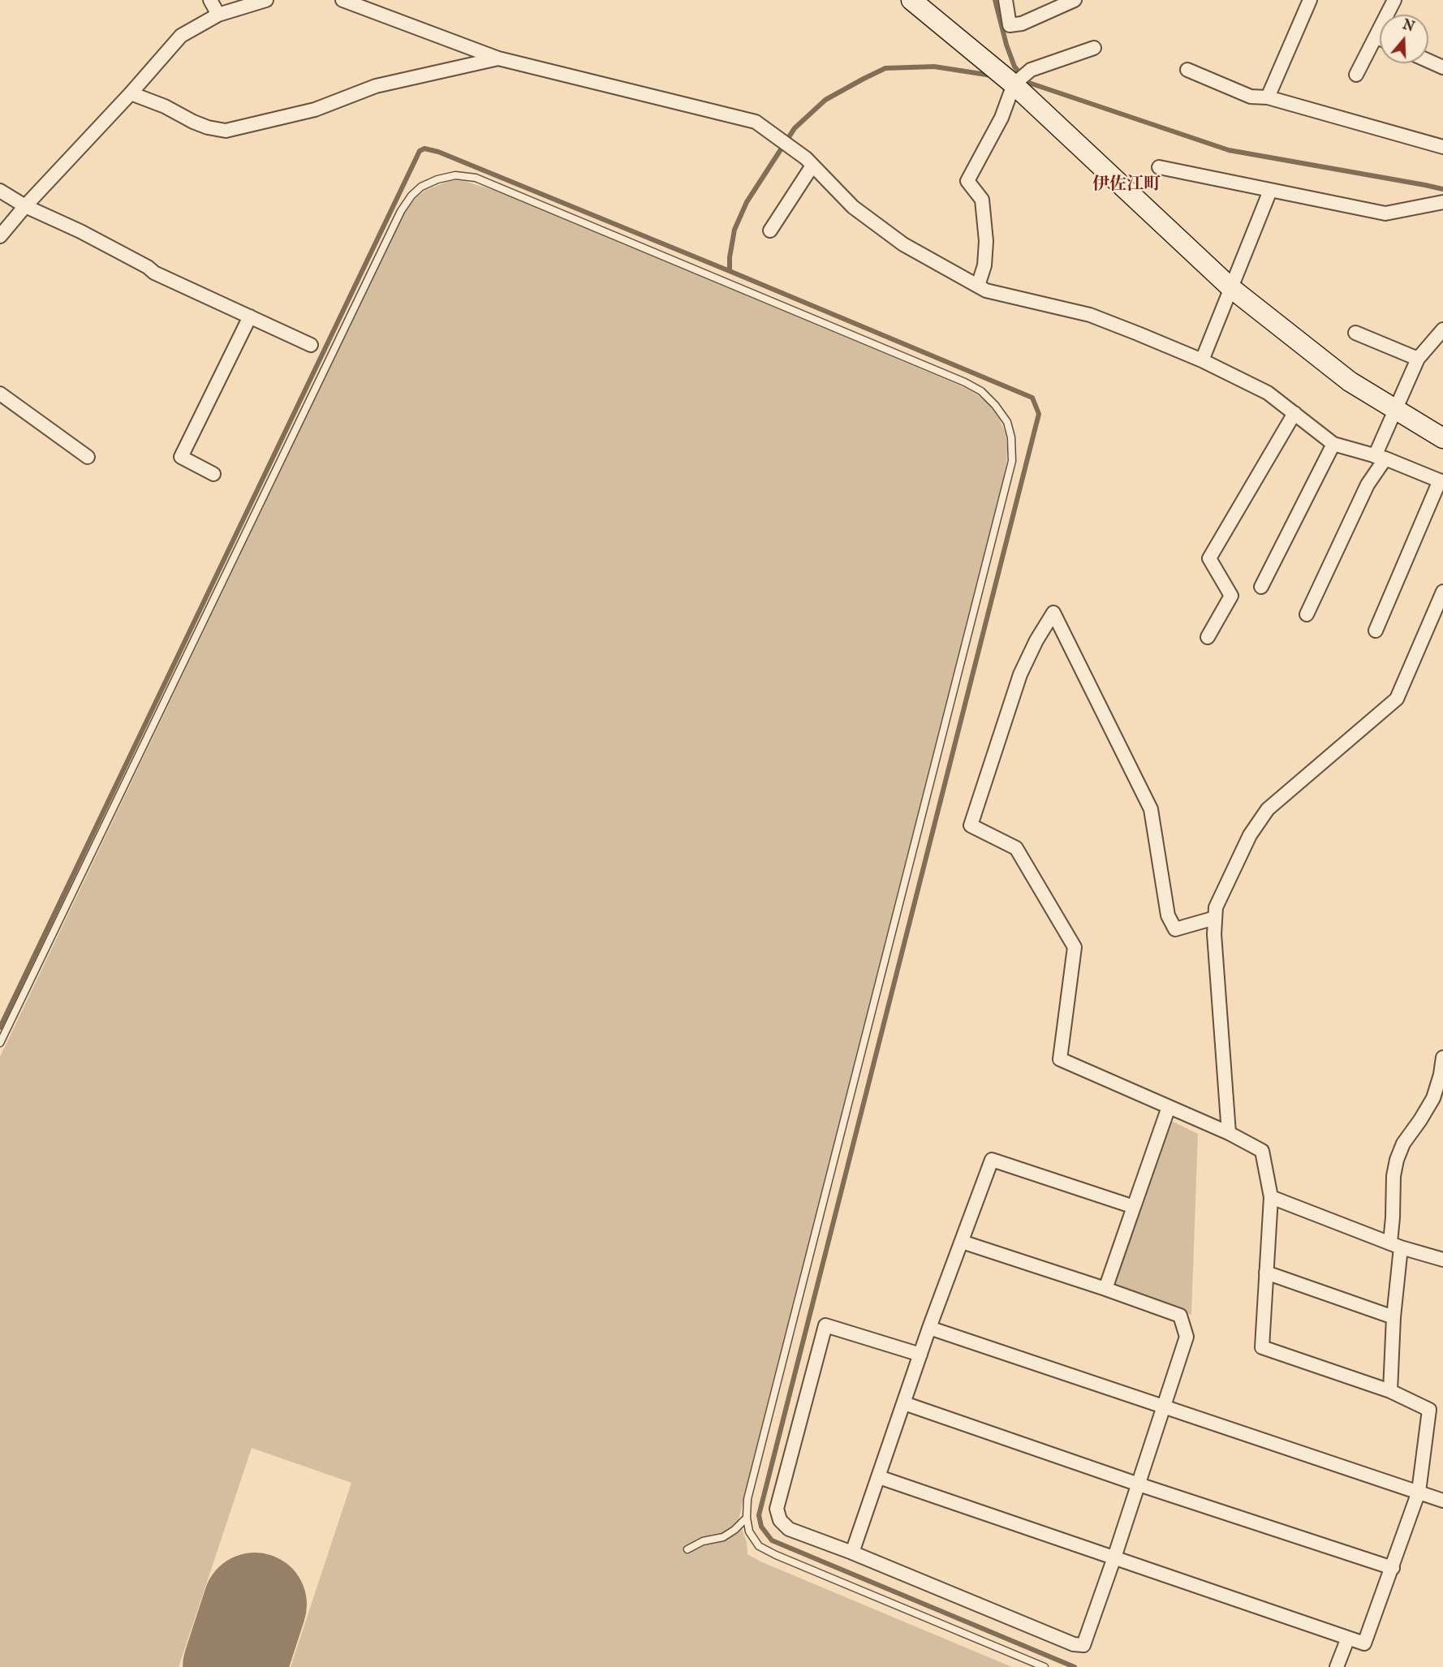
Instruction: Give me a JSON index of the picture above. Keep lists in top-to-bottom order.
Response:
{
  "districts": ["伊佐江町"],
  "north": "top"
}
